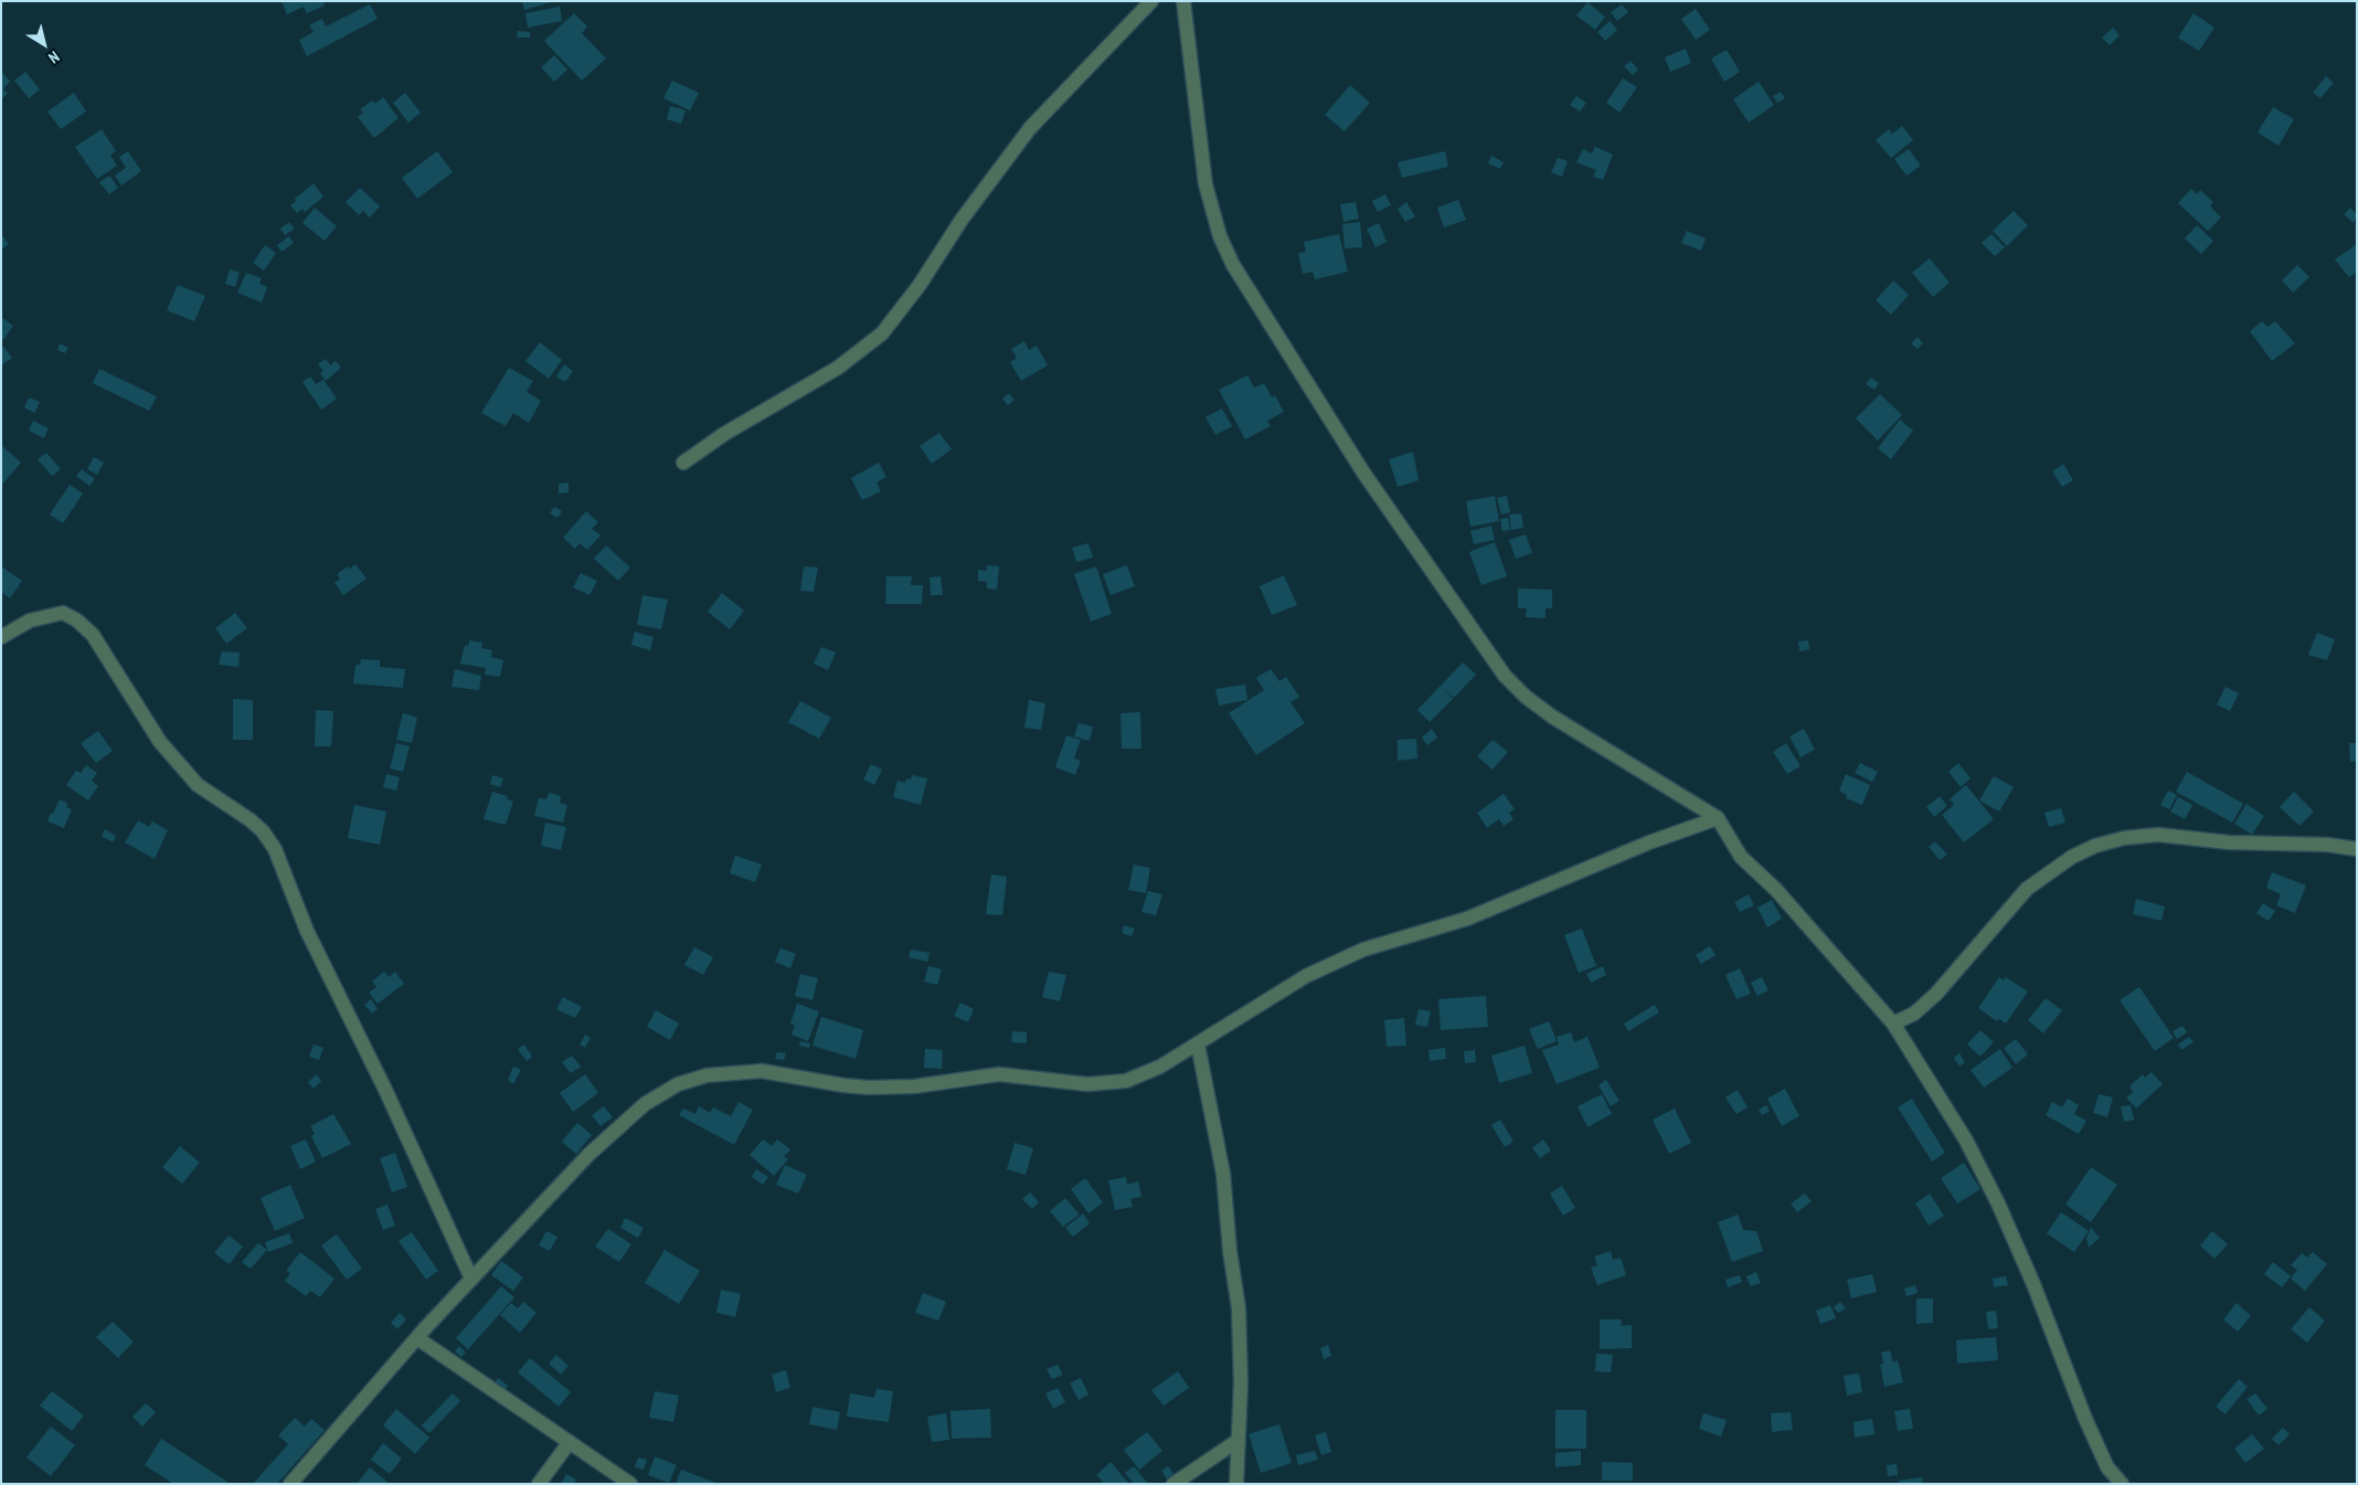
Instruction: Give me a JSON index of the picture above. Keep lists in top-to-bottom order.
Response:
{
  "north": "bottom right"
}
